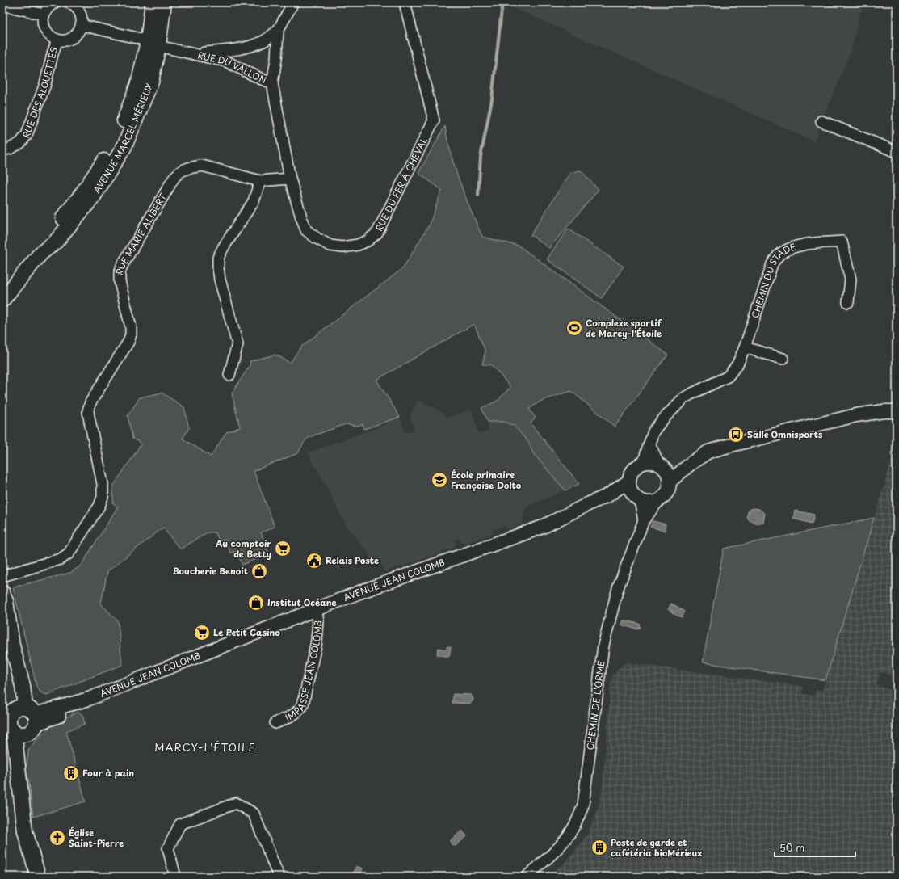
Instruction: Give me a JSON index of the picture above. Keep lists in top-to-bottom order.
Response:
{
  "streets": {
    "main road": ["AVENUE MARCEL MÉRIEUX"],
    "street": [
      "RUE DU VALLON",
      "RUE DES ALOUETTES",
      "RUE DU FER À CHEVAL",
      "RUE MARIE ALIBERT",
      "CHEMIN DU STADE",
      "AVENUE JEAN COLOMB",
      "IMPASSE JEAN COLOMB",
      "CHEMIN DE L'ORME"
    ]
  },
  "crossings": [
    ["RUE DU VALLON", "AVENUE MARCEL MÉRIEUX"],
    ["RUE DU VALLON", "RUE DU FER À CHEVAL"],
    ["RUE DU FER À CHEVAL", "RUE MARIE ALIBERT"],
    ["CHEMIN DU STADE", "AVENUE JEAN COLOMB"],
    ["CHEMIN DU STADE", "CHEMIN DE L'ORME"],
    ["AVENUE JEAN COLOMB", "IMPASSE JEAN COLOMB"],
    ["AVENUE JEAN COLOMB", "CHEMIN DE L'ORME"]
  ],
  "districts": ["MARCY-L'ÉTOILE"],
  "places": {
    "sports": ["Complexe sportif de Marcy-l'Étoile"],
    "bus stop": ["Salle Omnisports"],
    "school or university": ["École primaire Françoise Dolto"],
    "supermarket": ["Au comptoir de Betty", "Le Petit Casino"],
    "public building": ["Relais Poste"],
    "shop": ["Boucherie Benoit", "Institut Océane"],
    "building": ["Four à pain", "Poste de garde et cafétéria bioMérieux"],
    "church": ["Église Saint-Pierre"]
  },
  "scale_bar": "50 m"
}
